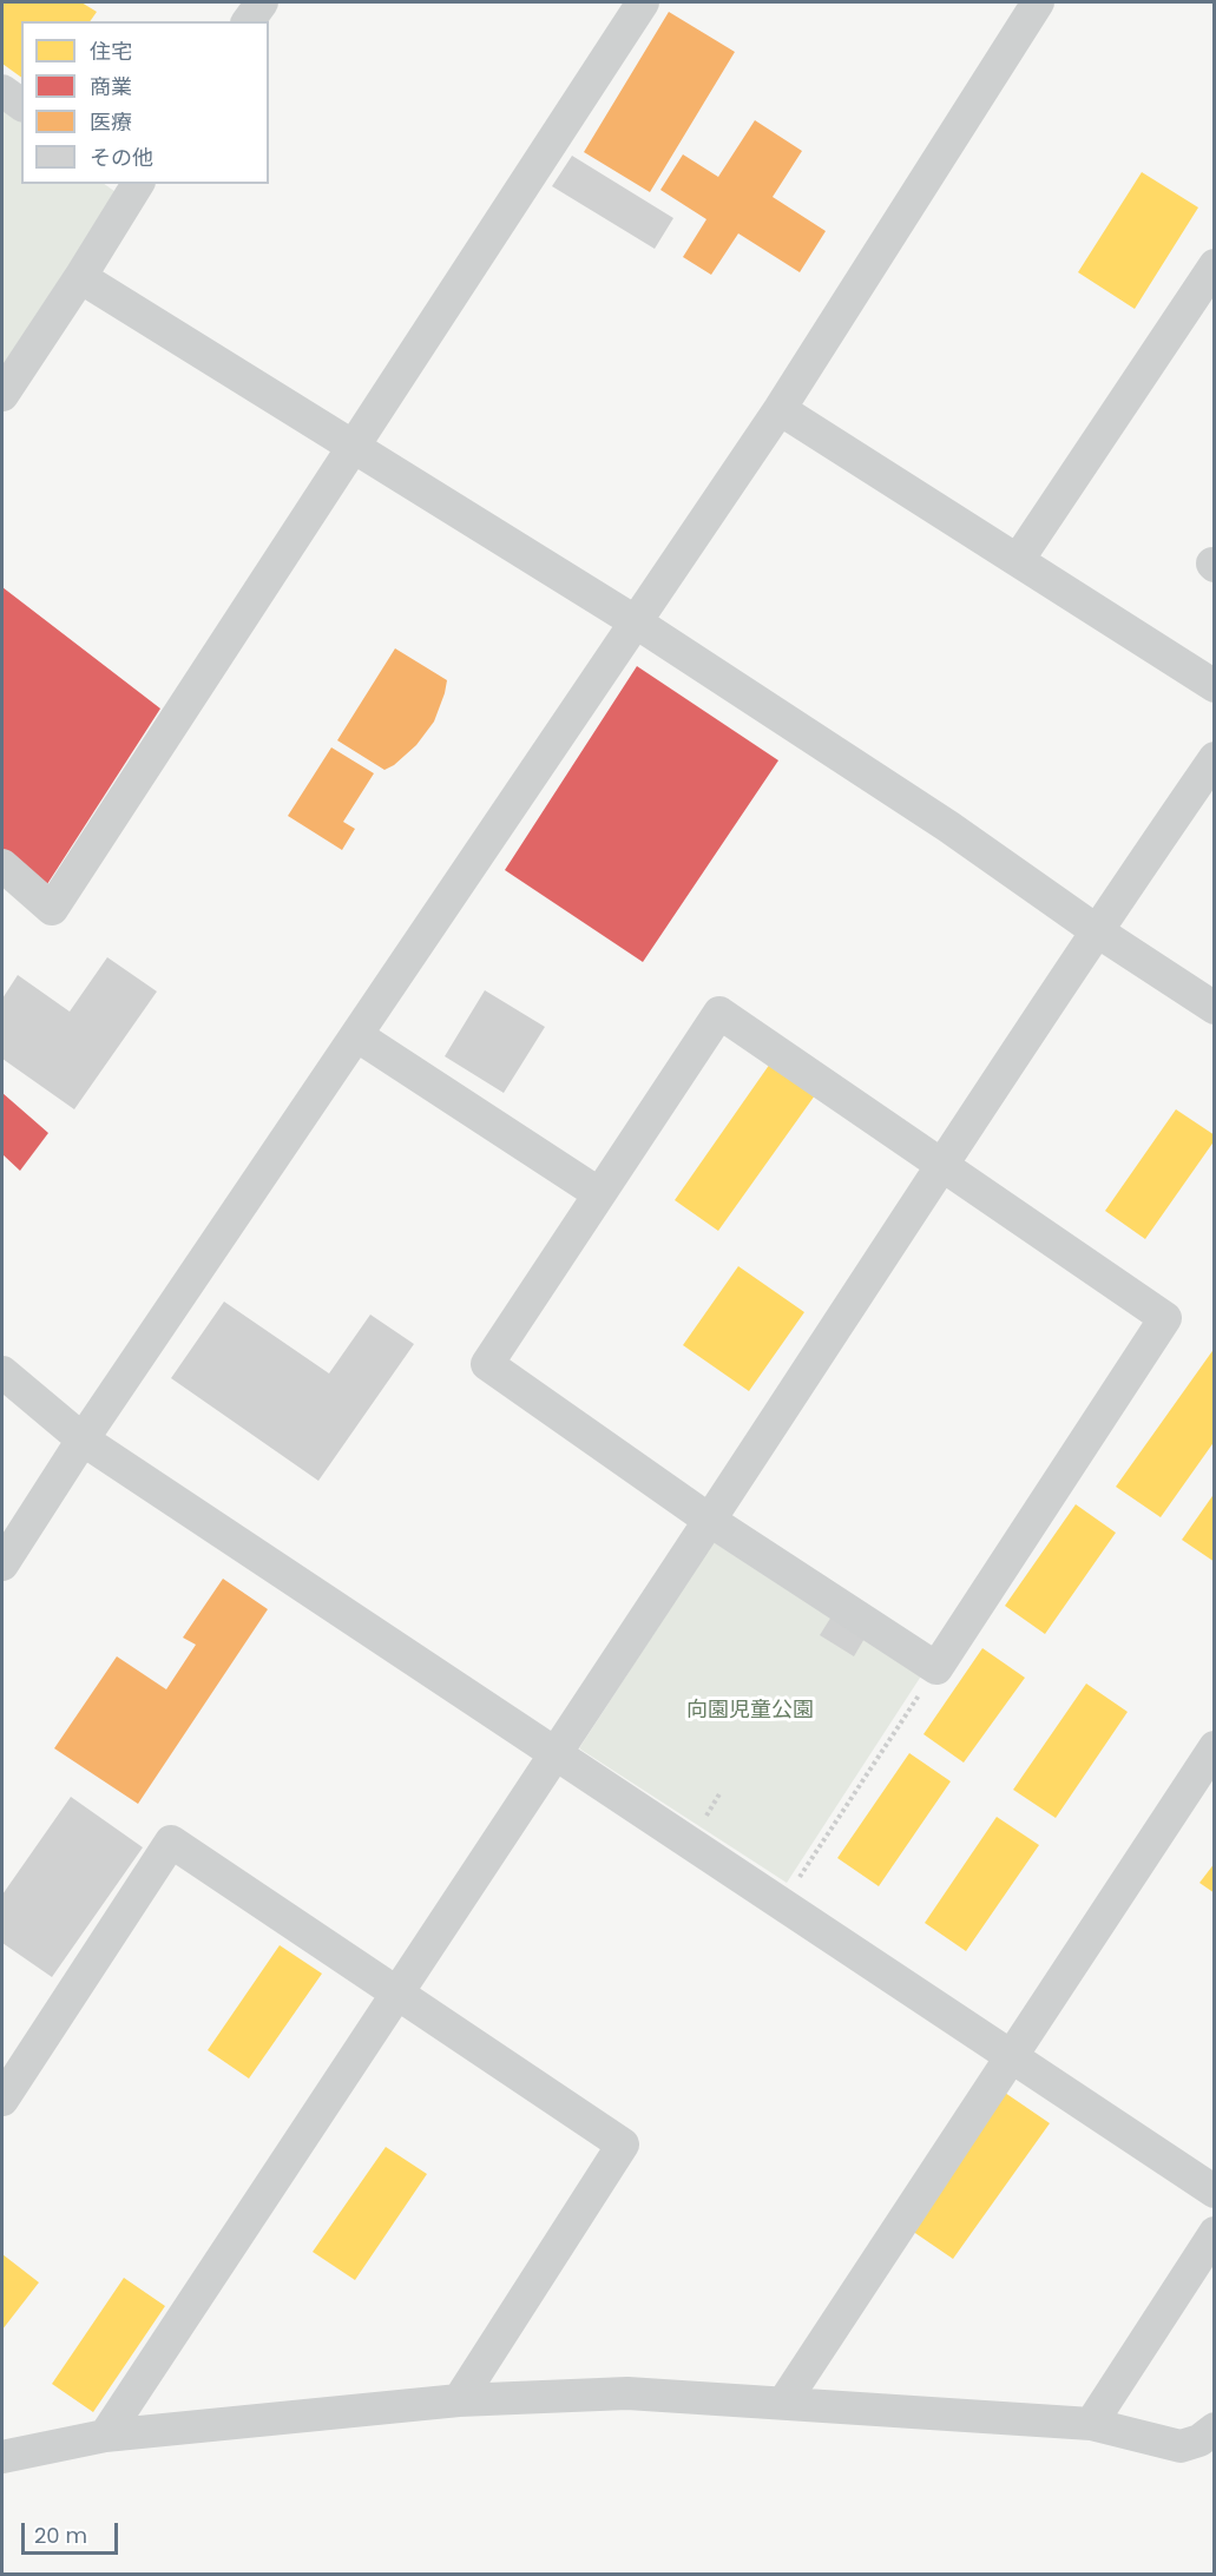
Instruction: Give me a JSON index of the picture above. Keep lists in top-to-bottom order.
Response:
{
  "parks": ["向園児童公園"],
  "legend": [
    "住宅",
    "商業",
    "医療",
    "その他"
  ],
  "scale_bar": "20 m"
}
